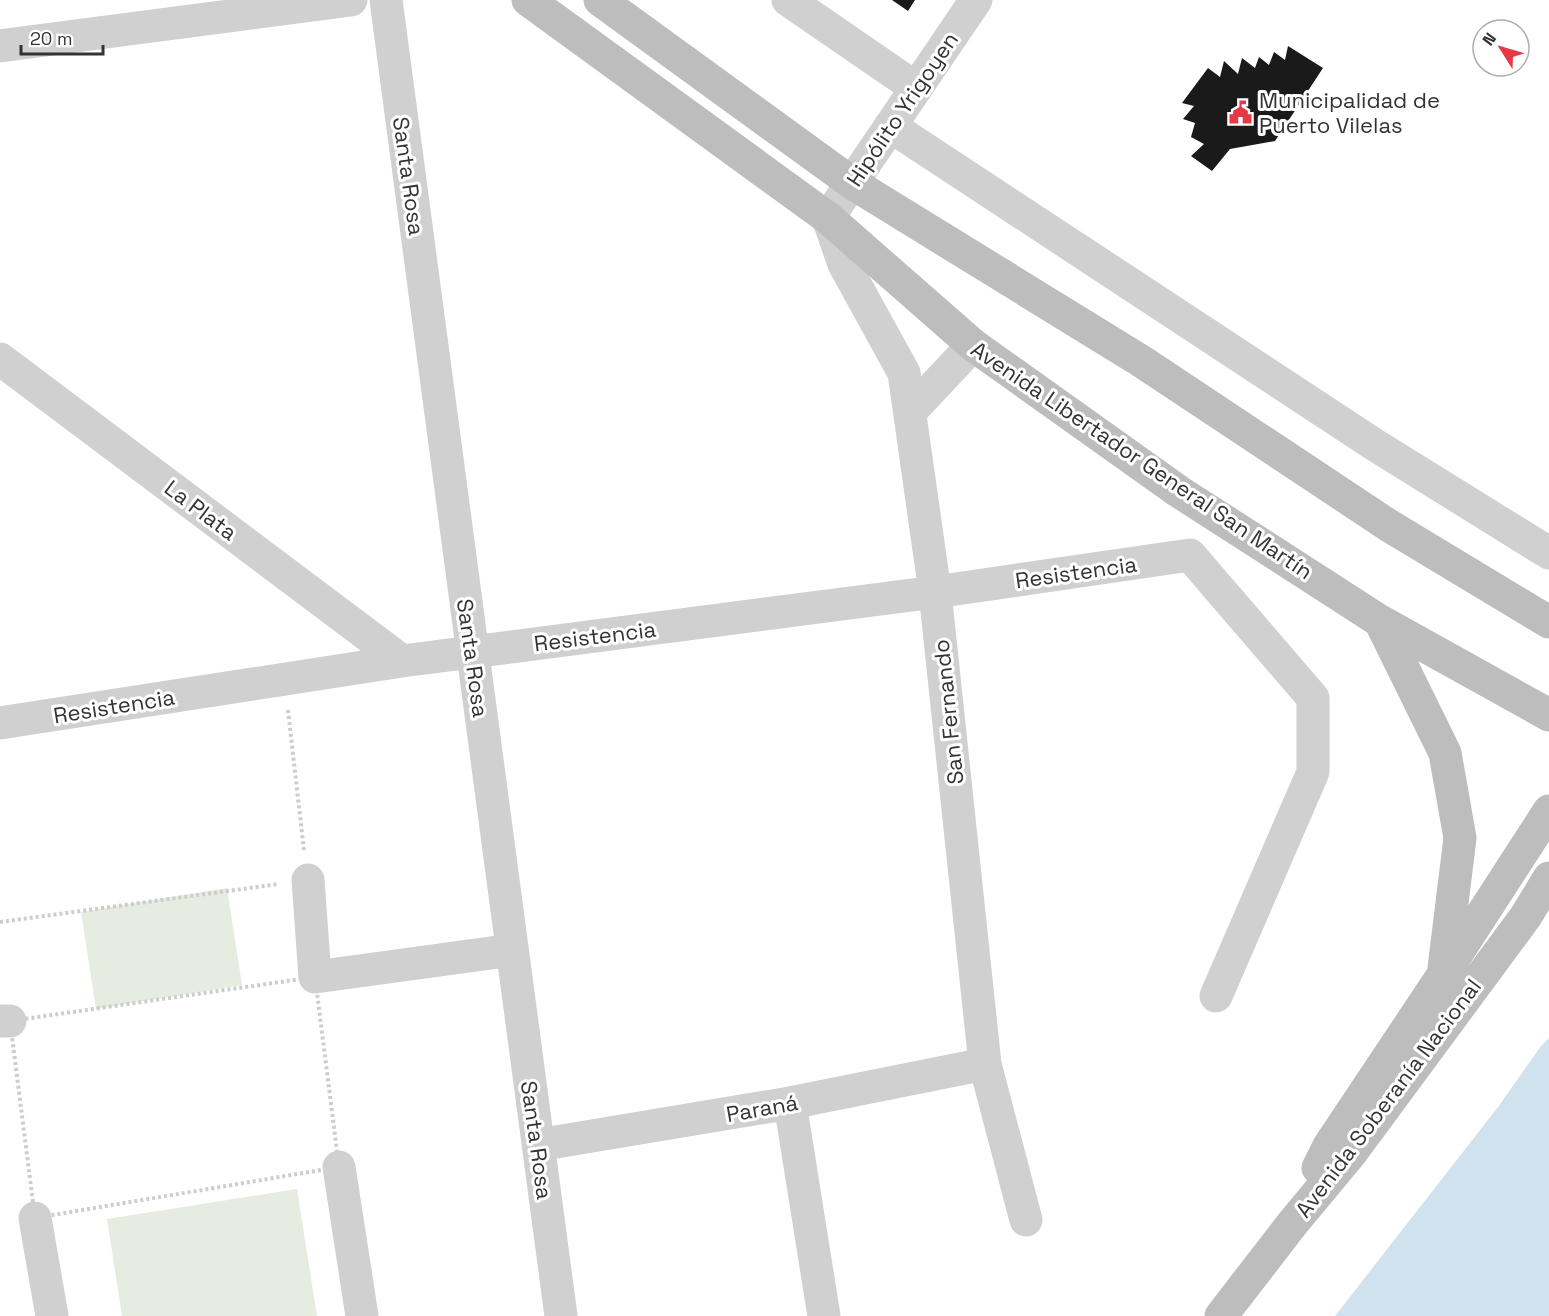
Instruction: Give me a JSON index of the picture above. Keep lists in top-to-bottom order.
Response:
{
  "streets": {
    "main road": ["Avenida Libertador General San Martín", "Avenida Soberanía Nacional"],
    "street": [
      "Hipólito Yrigoyen",
      "Santa Rosa",
      "La Plata",
      "Resistencia",
      "San Fernando",
      "Paraná"
    ]
  },
  "crossings": [
    ["Hipólito Yrigoyen", "Avenida Libertador General San Martín"],
    ["Hipólito Yrigoyen", "San Fernando"],
    ["Santa Rosa", "Resistencia"],
    ["Santa Rosa", "Paraná"],
    ["Avenida Libertador General San Martín", "San Fernando"],
    ["La Plata", "Resistencia"],
    ["Resistencia", "San Fernando"],
    ["San Fernando", "Paraná"]
  ],
  "places": {
    "public building": ["Municipalidad de Puerto Vilelas"]
  },
  "scale_bar": "20 m",
  "north": "top left"
}
